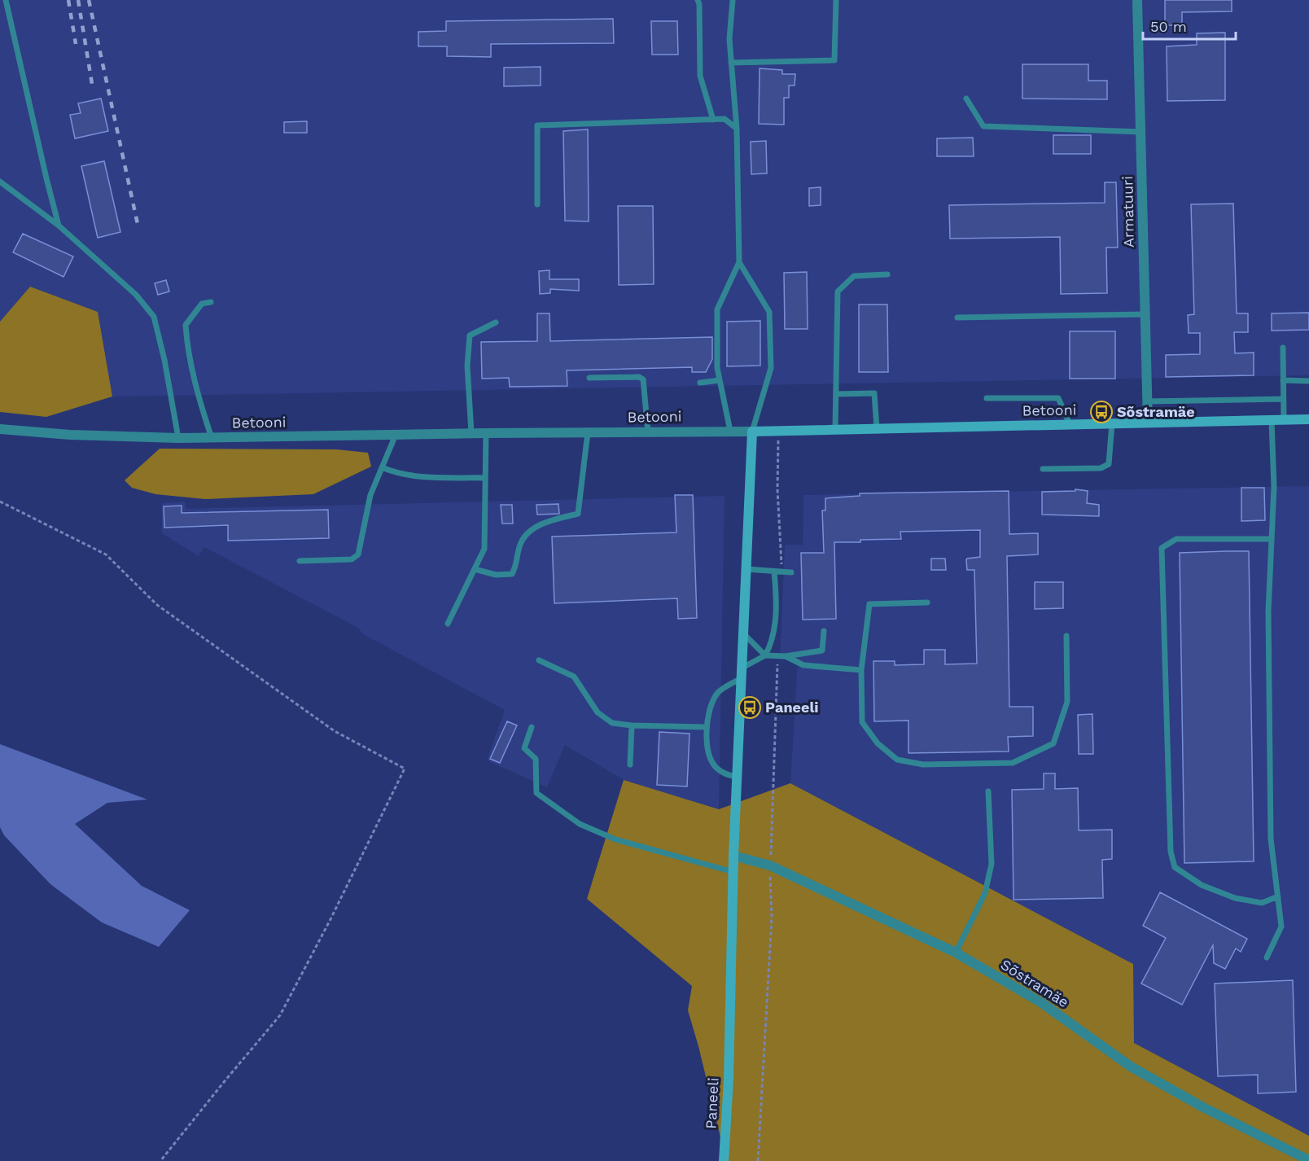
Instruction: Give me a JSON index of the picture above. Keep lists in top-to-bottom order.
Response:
{
  "streets": {
    "street": [
      "Armatuuri",
      "Betooni",
      "Sõstramäe",
      "Paneeli"
    ]
  },
  "crossings": [
    ["Armatuuri", "Betooni"],
    ["Betooni", "Paneeli"],
    ["Sõstramäe", "Paneeli"]
  ],
  "places": {
    "bus stop": ["Sõstramäe", "Paneeli"]
  },
  "scale_bar": "50 m"
}
